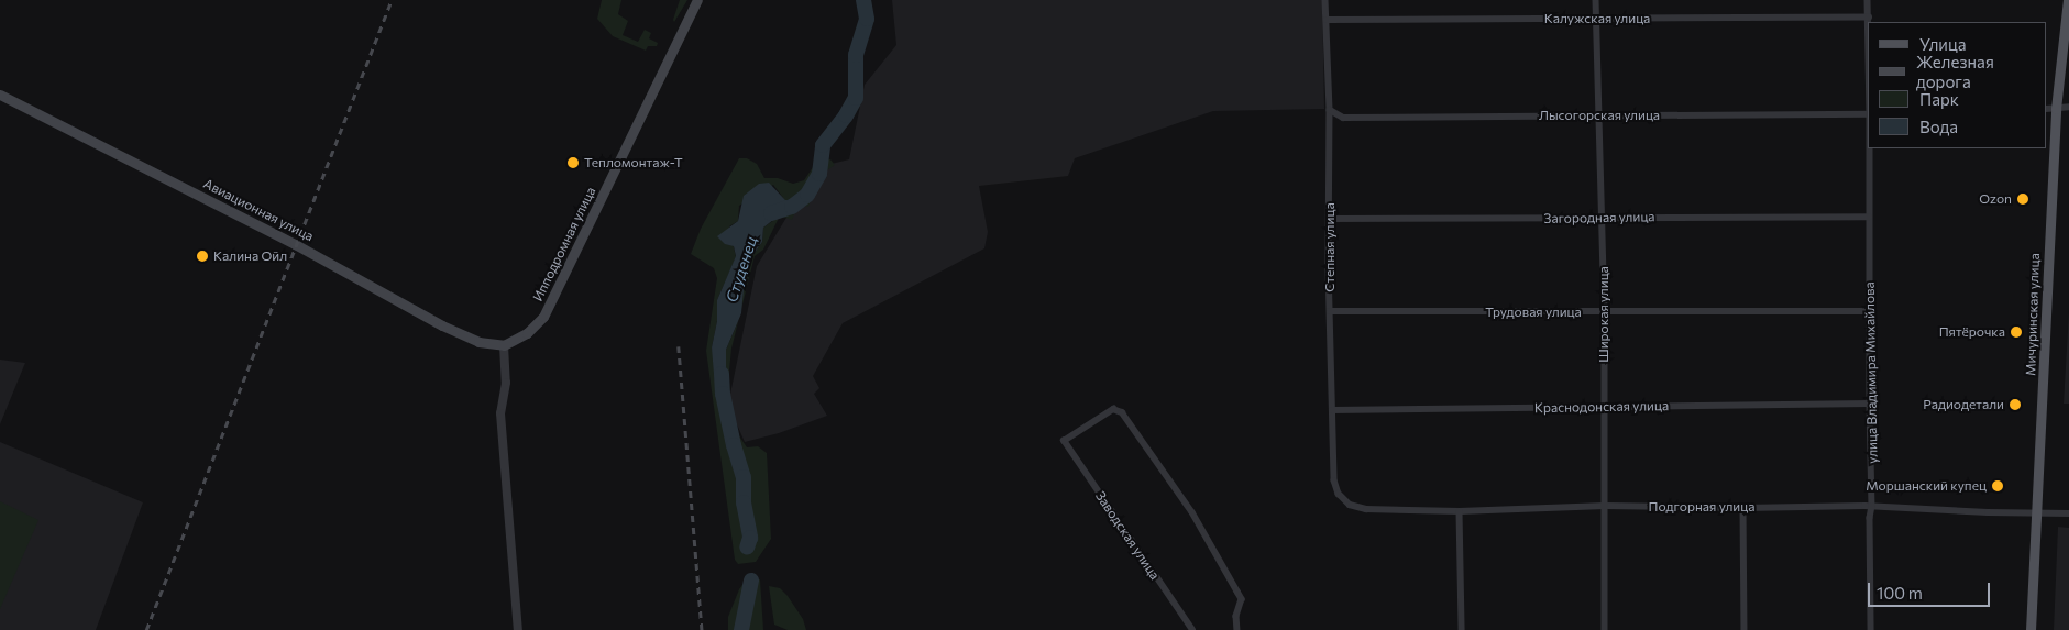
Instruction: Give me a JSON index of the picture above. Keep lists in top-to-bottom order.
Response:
{
  "streets": {
    "main road": ["Авиационная улица", "Ипподромная улица", "Мичуринская улица"],
    "street": [
      "Калужская улица",
      "Лысогорская улица",
      "Загородная улица",
      "Степная улица",
      "Трудовая улица",
      "Широкая улица",
      "улица Владимира Михайлова",
      "Краснодонская улица",
      "Подгорная улица",
      "Заводская улица"
    ]
  },
  "crossings": [
    ["Калужская улица", "Степная улица"],
    ["Калужская улица", "Широкая улица"],
    ["Калужская улица", "улица Владимира Михайлова"],
    ["Лысогорская улица", "Степная улица"],
    ["Лысогорская улица", "Широкая улица"],
    ["Авиационная улица", "Ипподромная улица"],
    ["Загородная улица", "Степная улица"],
    ["Загородная улица", "Широкая улица"],
    ["Загородная улица", "улица Владимира Михайлова"],
    ["Степная улица", "Трудовая улица"],
    ["Степная улица", "Краснодонская улица"],
    ["Степная улица", "Подгорная улица"],
    ["Трудовая улица", "Широкая улица"],
    ["Трудовая улица", "улица Владимира Михайлова"],
    ["Широкая улица", "Краснодонская улица"],
    ["Широкая улица", "Подгорная улица"],
    ["Мичуринская улица", "Подгорная улица"],
    ["улица Владимира Михайлова", "Краснодонская улица"],
    ["улица Владимира Михайлова", "Подгорная улица"]
  ],
  "water": ["Студенец"],
  "places": [
    "Тепломонтаж-Т",
    "Ozon",
    "Калина Ойл",
    "Пятёрочка",
    "Радиодетали",
    "Моршанский купец"
  ],
  "legend": [
    "Улица",
    "Железная дорога",
    "Парк",
    "Вода"
  ],
  "scale_bar": "100 m"
}
